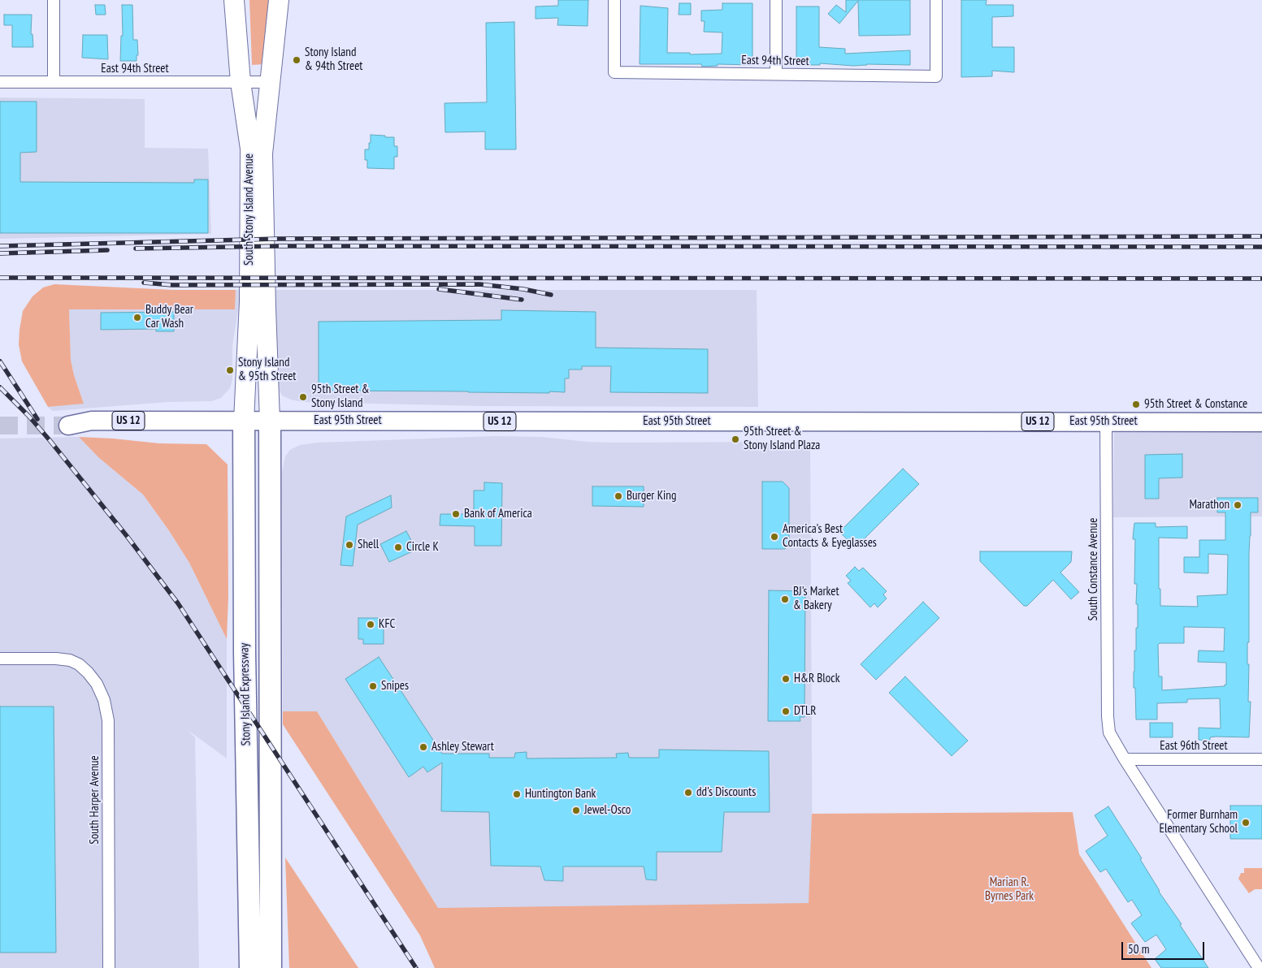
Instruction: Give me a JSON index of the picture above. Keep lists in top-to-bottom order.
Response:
{
  "streets": {
    "highway": ["South Stony Island Avenue", "Stony Island Expressway"],
    "main road": ["US 12", "East 95th Street"],
    "street": [
      "East 94th Street",
      "South Constance Avenue",
      "East 96th Street",
      "South Harper Avenue"
    ]
  },
  "crossings": [
    ["East 94th Street", "South Stony Island Avenue"],
    ["South Stony Island Avenue", "East 95th Street"],
    ["South Stony Island Avenue", "Stony Island Expressway"],
    ["East 95th Street", "South Constance Avenue"],
    ["East 95th Street", "Stony Island Expressway"],
    ["South Constance Avenue", "East 96th Street"]
  ],
  "parks": ["Marian R. Byrnes Park"],
  "places": [
    "Stony Island & 94th Street",
    "Buddy Bear Car Wash",
    "Stony Island & 95th Street",
    "95th Street & Stony Island",
    "95th Street & Constance",
    "95th Street & Stony Island Plaza",
    "Burger King",
    "Marathon",
    "Bank of America",
    "America's Best Contacts & Eyeglasses",
    "Shell",
    "Circle K",
    "BJ's Market & Bakery",
    "KFC",
    "H&R Block",
    "Snipes",
    "DTLR",
    "Ashley Stewart",
    "dd's Discounts",
    "Huntington Bank",
    "Jewel-Osco",
    "Former Burnham Elementary School"
  ],
  "scale_bar": "50 m"
}
